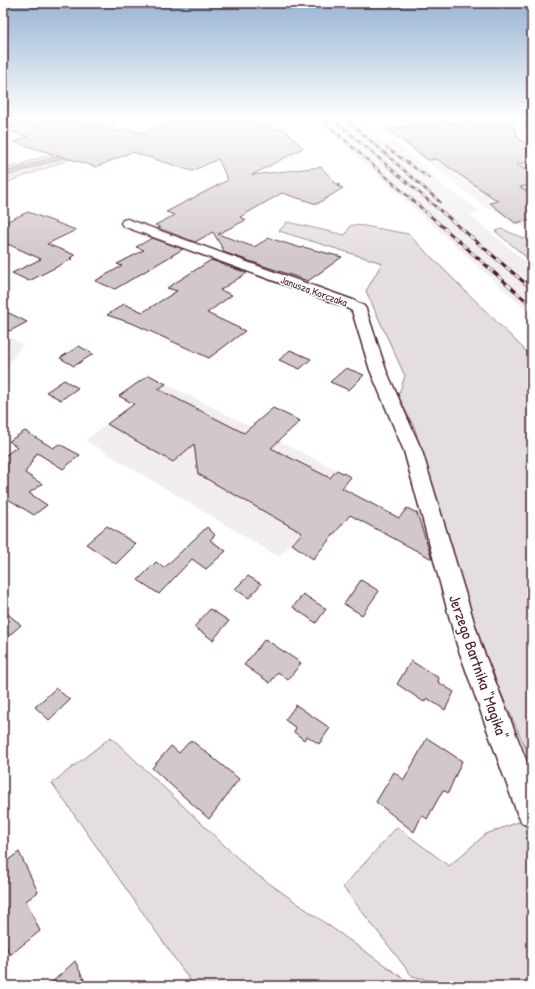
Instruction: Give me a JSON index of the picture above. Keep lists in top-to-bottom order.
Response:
{
  "streets": {
    "street": ["Janusza Korczaka", "Jerzego Bartnika \"Magika\""]
  },
  "crossings": [
    ["Janusza Korczaka", "Jerzego Bartnika \"Magika\""]
  ]
}
